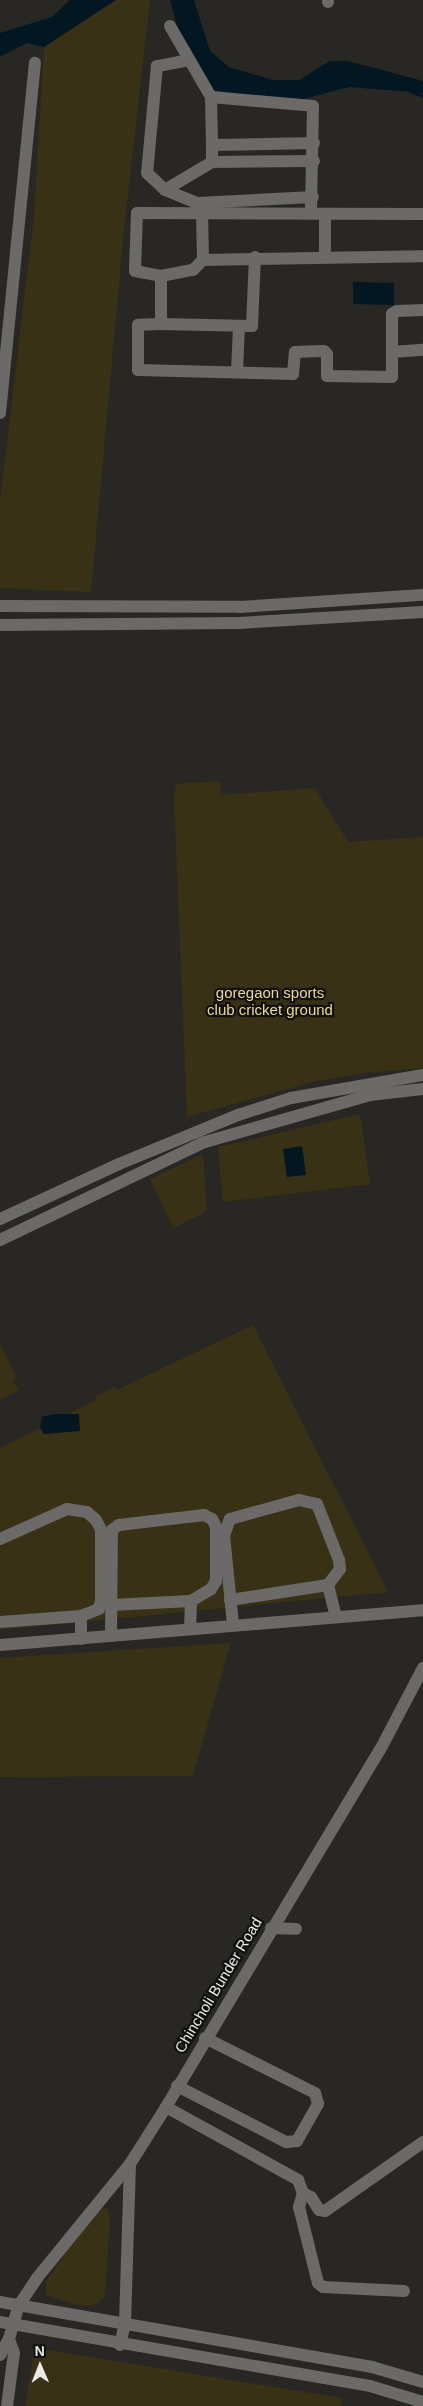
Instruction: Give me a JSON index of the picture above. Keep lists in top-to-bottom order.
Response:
{
  "streets": {
    "street": ["Chincholi Bunder Road"]
  },
  "parks": ["goregaon sports club cricket ground"],
  "north": "top"
}
